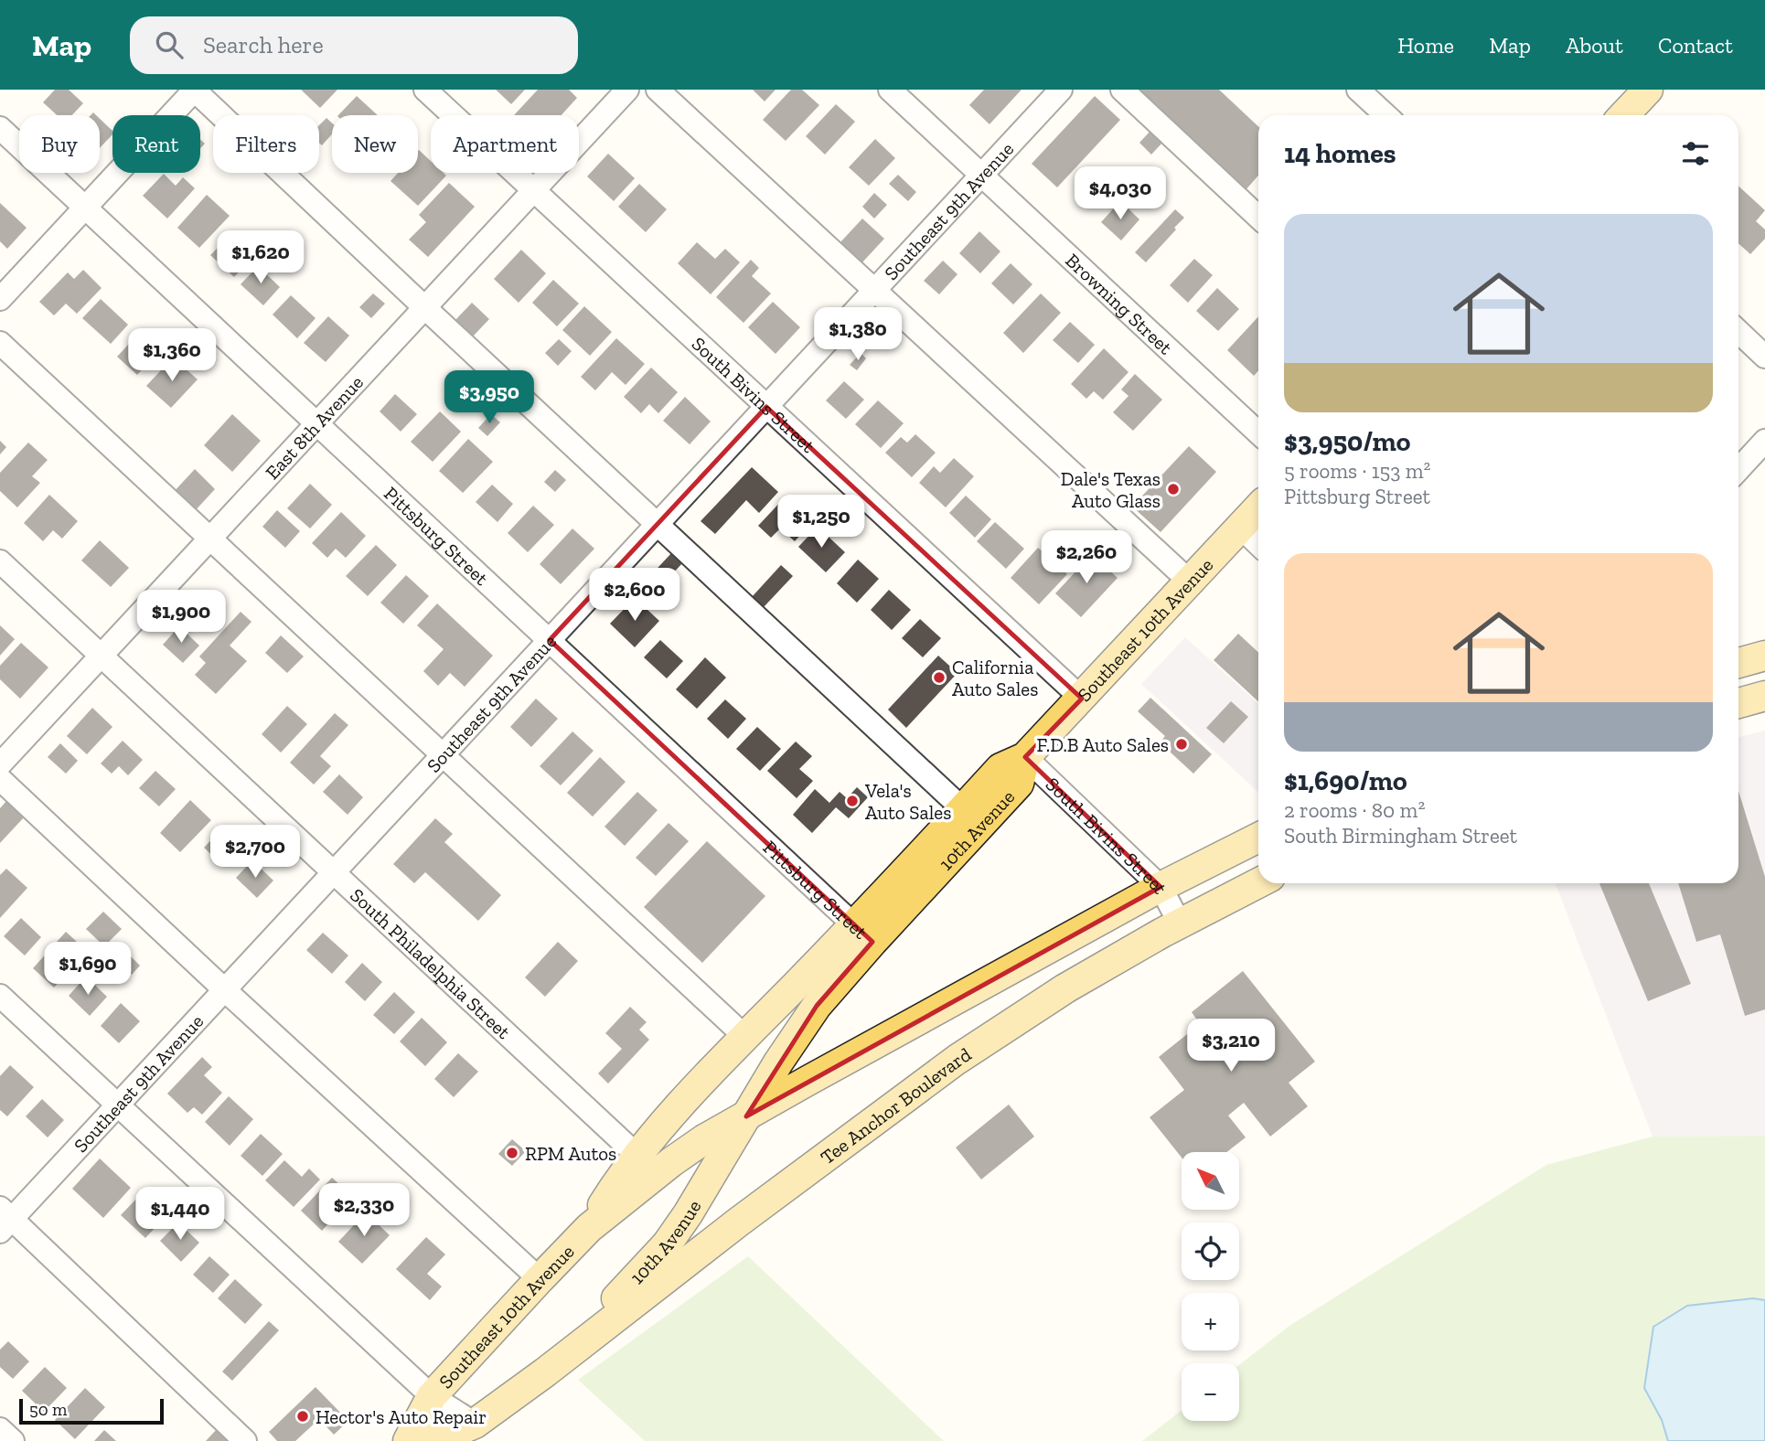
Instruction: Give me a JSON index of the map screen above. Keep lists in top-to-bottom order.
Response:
{
  "streets": {
    "main road": ["Southeast 10th Avenue", "10th Avenue", "Tee Anchor Boulevard"],
    "street": [
      "Southeast 9th Avenue",
      "Browning Street",
      "South Bivins Street",
      "East 8th Avenue",
      "Pittsburg Street",
      "South Philadelphia Street"
    ]
  },
  "crossings": [
    ["Southeast 9th Avenue", "Browning Street"],
    ["Southeast 9th Avenue", "South Bivins Street"],
    ["Southeast 9th Avenue", "Pittsburg Street"],
    ["Southeast 9th Avenue", "South Philadelphia Street"],
    ["South Bivins Street", "East 8th Avenue"],
    ["South Bivins Street", "Southeast 10th Avenue"],
    ["South Bivins Street", "10th Avenue"],
    ["South Bivins Street", "Tee Anchor Boulevard"],
    ["East 8th Avenue", "Pittsburg Street"],
    ["East 8th Avenue", "South Philadelphia Street"],
    ["Pittsburg Street", "10th Avenue"],
    ["Southeast 10th Avenue", "10th Avenue"],
    ["10th Avenue", "South Philadelphia Street"],
    ["10th Avenue", "Tee Anchor Boulevard"]
  ],
  "places": [
    "Dale's Texas Auto Glass",
    "California Auto Sales",
    "F.D.B Auto Sales",
    "Vela's Auto Sales",
    "RPM Autos",
    "Hector's Auto Repair"
  ],
  "scale_bar": "50 m",
  "north": "top left",
  "page": {
    "header": "Map",
    "search": "Search here",
    "nav": [
      "Home",
      "Map",
      "About",
      "Contact"
    ],
    "chip": [
      "Buy",
      "Rent",
      "Filters",
      "New",
      "Apartment"
    ],
    "heading": "14 homes",
    "price": [
      "$4,030",
      "$1,620",
      "$1,380",
      "$1,360",
      "$3,950",
      "$1,250",
      "$2,260",
      "$2,600",
      "$1,900",
      "$2,700",
      "$1,690",
      "$3,210",
      "$2,330",
      "$1,440"
    ],
    "list": [
      {
        "name": "$3,950/mo",
        "note": "5 rooms · 153 m² · Pittsburg Street"
      },
      {
        "name": "$1,690/mo",
        "note": "2 rooms · 80 m² · South Birmingham Street"
      }
    ],
    "map_buttons": ["+", "−"],
    "scale": "50 m"
  }
}
